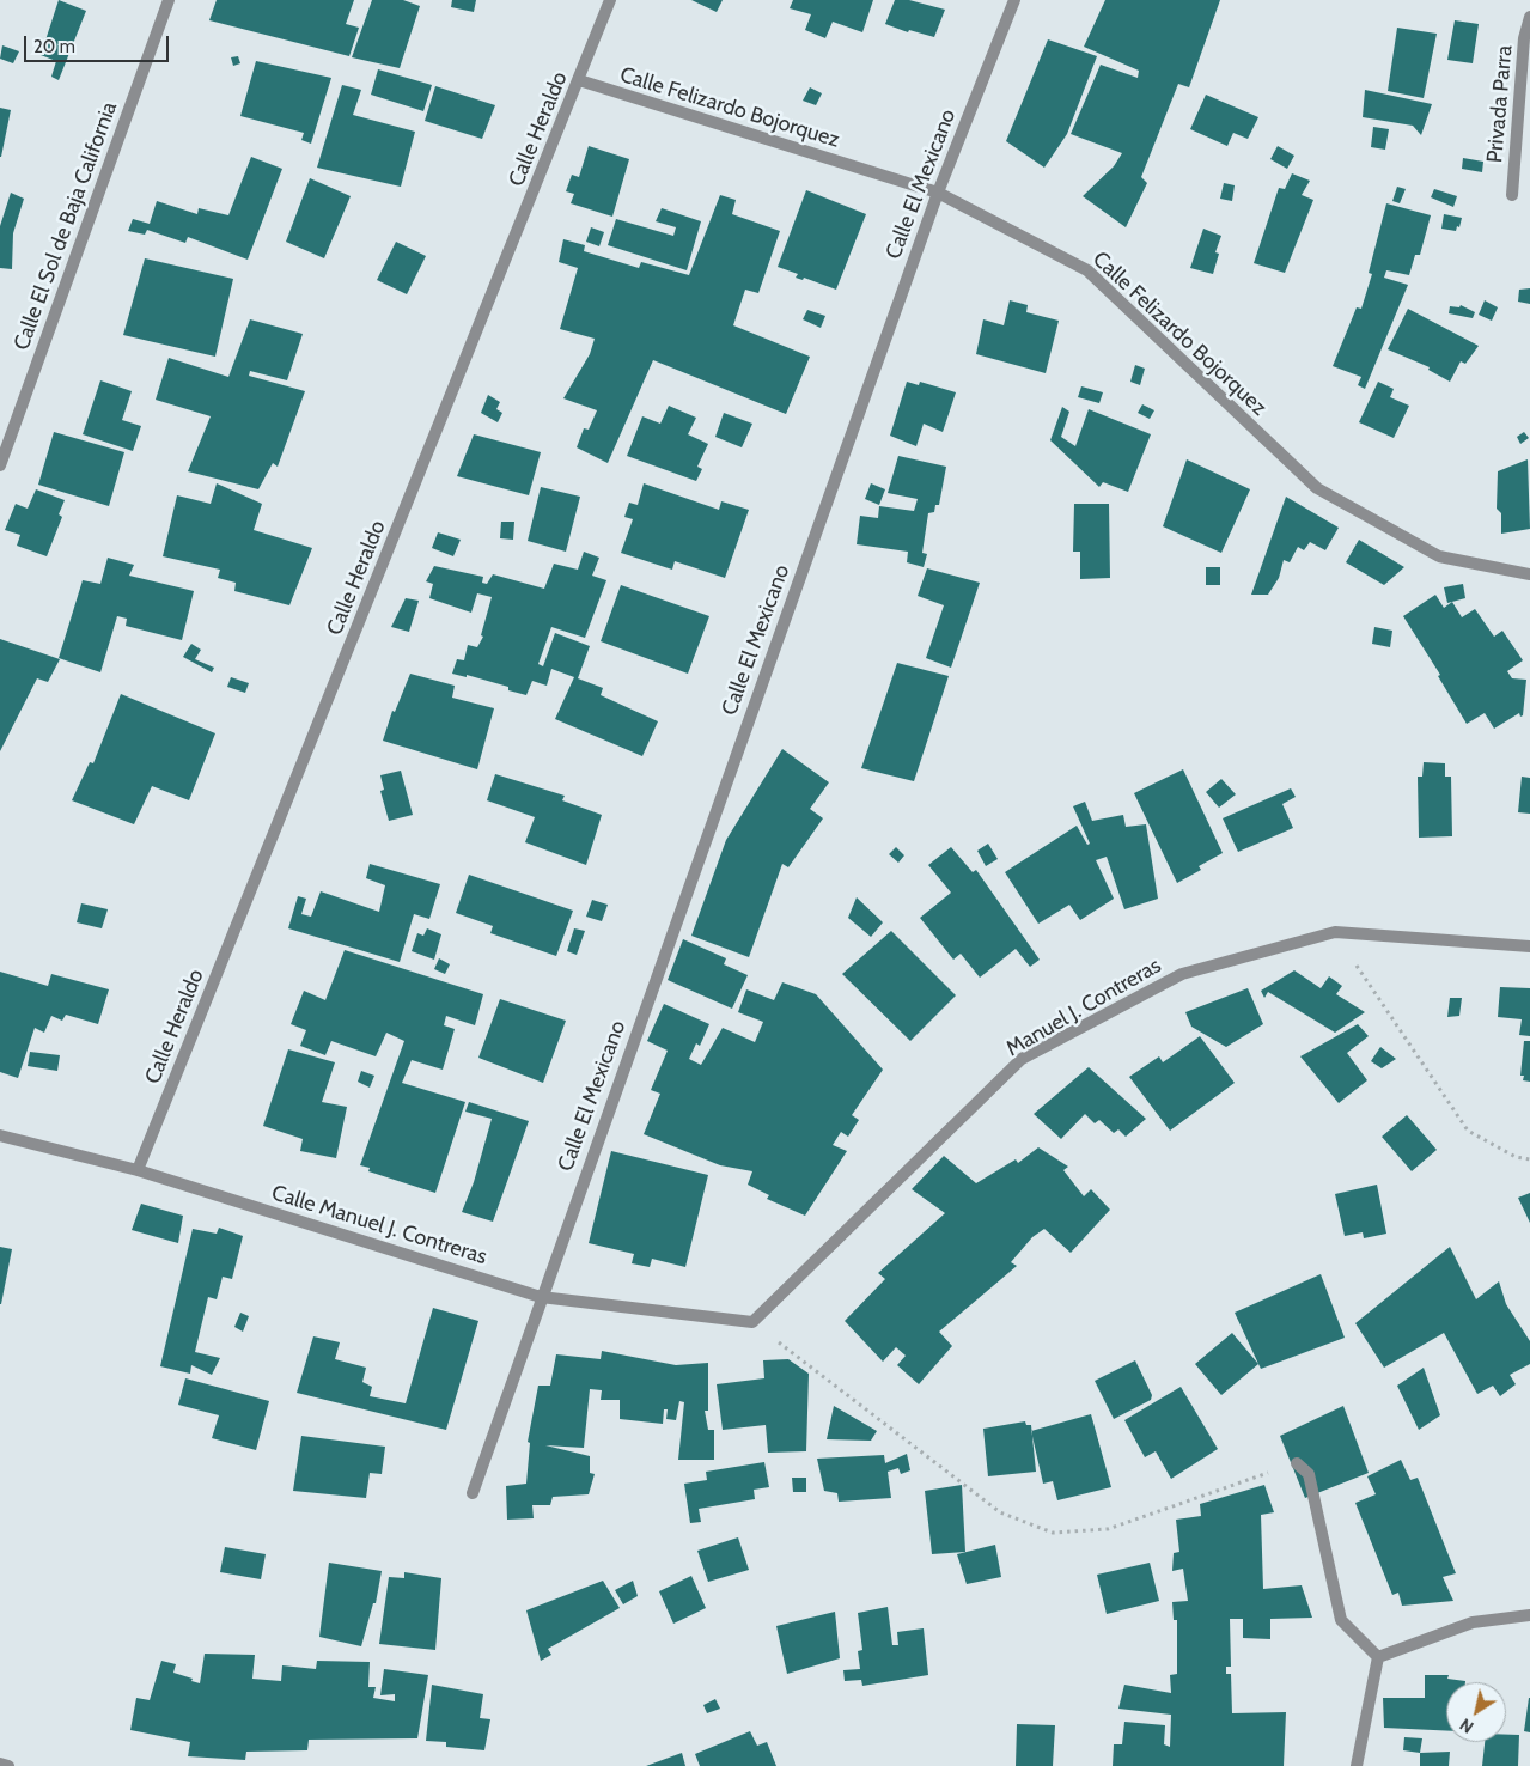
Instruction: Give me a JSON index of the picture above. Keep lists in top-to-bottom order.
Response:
{
  "streets": {
    "street": [
      "Privada Parra",
      "Calle Felizardo Bojorquez",
      "Calle Heraldo",
      "Calle El Mexicano",
      "Calle El Sol de Baja California",
      "Manuel J. Contreras",
      "Calle Manuel J. Contreras"
    ]
  },
  "crossings": [
    ["Calle Felizardo Bojorquez", "Calle Heraldo"],
    ["Calle Felizardo Bojorquez", "Calle El Mexicano"],
    ["Calle Heraldo", "Calle Manuel J. Contreras"],
    ["Calle El Mexicano", "Calle Manuel J. Contreras"],
    ["Manuel J. Contreras", "Calle Manuel J. Contreras"]
  ],
  "scale_bar": "20 m",
  "north": "bottom left"
}
